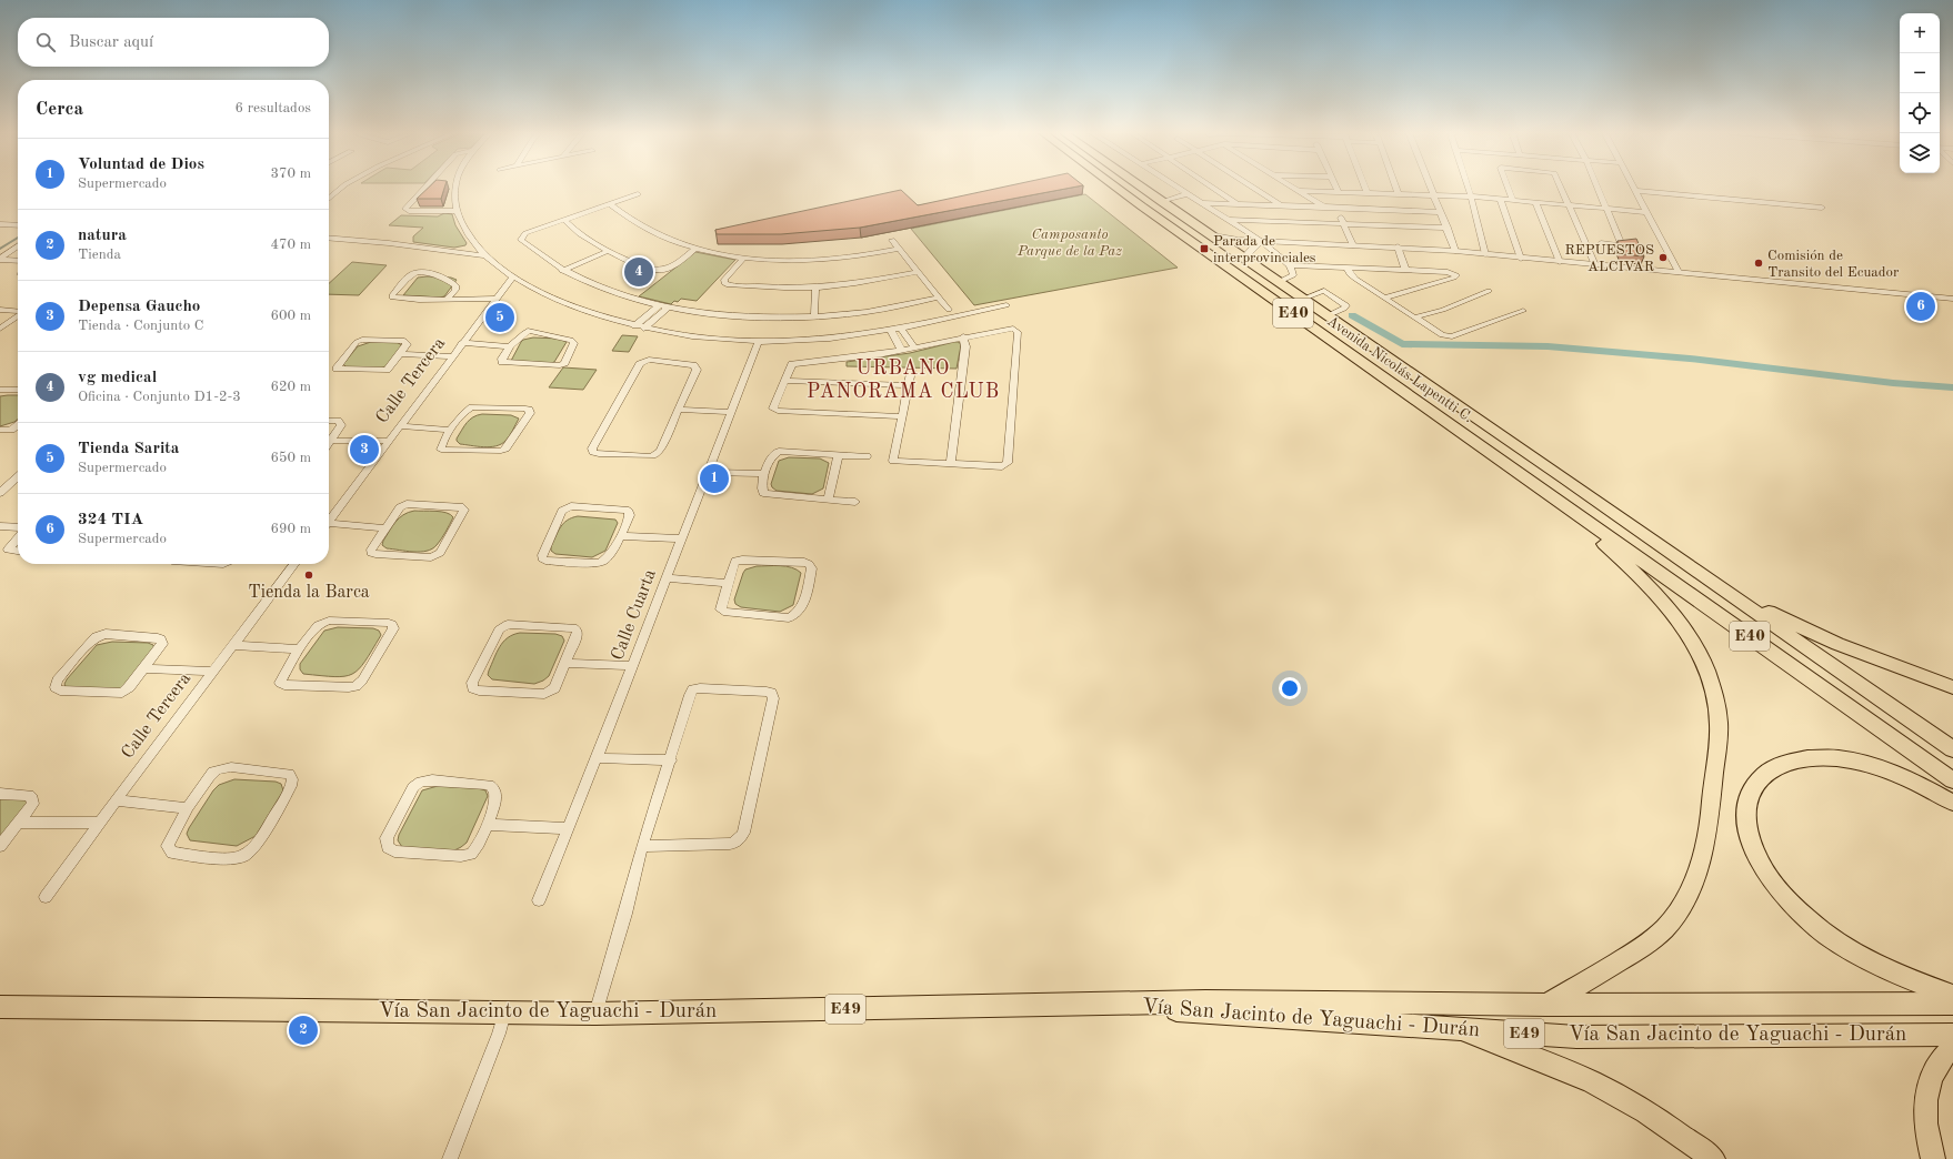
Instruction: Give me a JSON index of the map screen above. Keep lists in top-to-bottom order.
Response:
{
  "streets": {
    "main road": [
      "E40",
      "Avenida Nicolás Lapentti C.",
      "E49",
      "Vía San Jacinto de Yaguachi - Durán"
    ],
    "street": ["Calle Tercera", "Calle Cuarta"]
  },
  "crossings": [
    ["E40", "Avenida Nicolás Lapentti C."]
  ],
  "districts": ["URBANO PANORAMA CLUB"],
  "parks": ["Camposanto Parque de la Paz"],
  "places": {
    "transit": ["Parada de interprovinciales"],
    "other": ["REPUESTOS ALCIVAR", "Comisión de Transito del Ecuador", "Tienda la Barca"]
  },
  "page": {
    "map_buttons": ["+", "−"],
    "search": "Buscar aquí",
    "heading": ["Cerca", "6 resultados"],
    "list": [
      {
        "mark": "1",
        "name": "Voluntad de Dios",
        "note": "Supermercado",
        "value": "370 m"
      },
      {
        "mark": "2",
        "name": "natura",
        "note": "Tienda",
        "value": "470 m"
      },
      {
        "mark": "3",
        "name": "Depensa Gaucho",
        "note": "Tienda · Conjunto C",
        "value": "600 m"
      },
      {
        "mark": "4",
        "name": "vg medical",
        "note": "Oficina · Conjunto D1-2-3",
        "value": "620 m"
      },
      {
        "mark": "5",
        "name": "Tienda Sarita",
        "note": "Supermercado",
        "value": "650 m"
      },
      {
        "mark": "6",
        "name": "324 TIA",
        "note": "Supermercado",
        "value": "690 m"
      }
    ],
    "pins": [
      "4",
      "6",
      "5",
      "3",
      "1",
      "2"
    ]
  }
}
